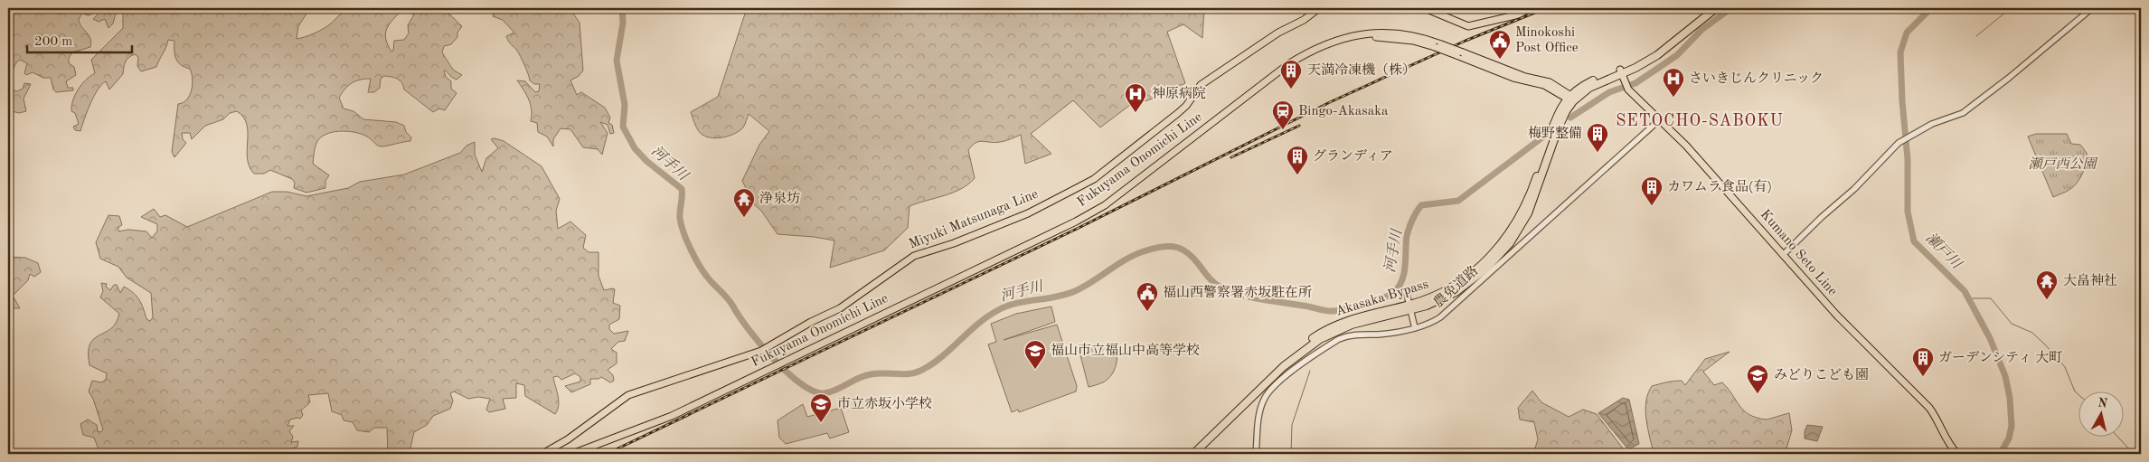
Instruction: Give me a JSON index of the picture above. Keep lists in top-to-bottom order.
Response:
{
  "streets": {
    "highway": ["Akasaka Bypass"],
    "main road": ["Fukuyama Onomichi Line", "Miyuki Matsunaga Line", "Kumano Seto Line"],
    "street": ["農免道路"]
  },
  "crossings": [
    ["Fukuyama Onomichi Line", "Akasaka Bypass"],
    ["Kumano Seto Line", "農免道路"]
  ],
  "districts": ["SETOCHO-SABOKU"],
  "water": ["河手川", "瀬戸川"],
  "parks": ["瀬戸西公園"],
  "places": {
    "public building": ["Minokoshi Post Office", "福山西警察署赤坂駐在所"],
    "building": [
      "天満冷凍機（株）",
      "梅野整備",
      "グランディア",
      "カワムラ食品(有)",
      "ガーデンシティ 大町"
    ],
    "hospital": ["さいきじんクリニック", "神原病院"],
    "station": ["Bingo-Akasaka"],
    "temple": ["浄泉坊", "大畠神社"],
    "school or university": ["福山市立福山中高等学校", "みどりこども園", "市立赤坂小学校"]
  },
  "scale_bar": "200 m",
  "north": "top"
}
